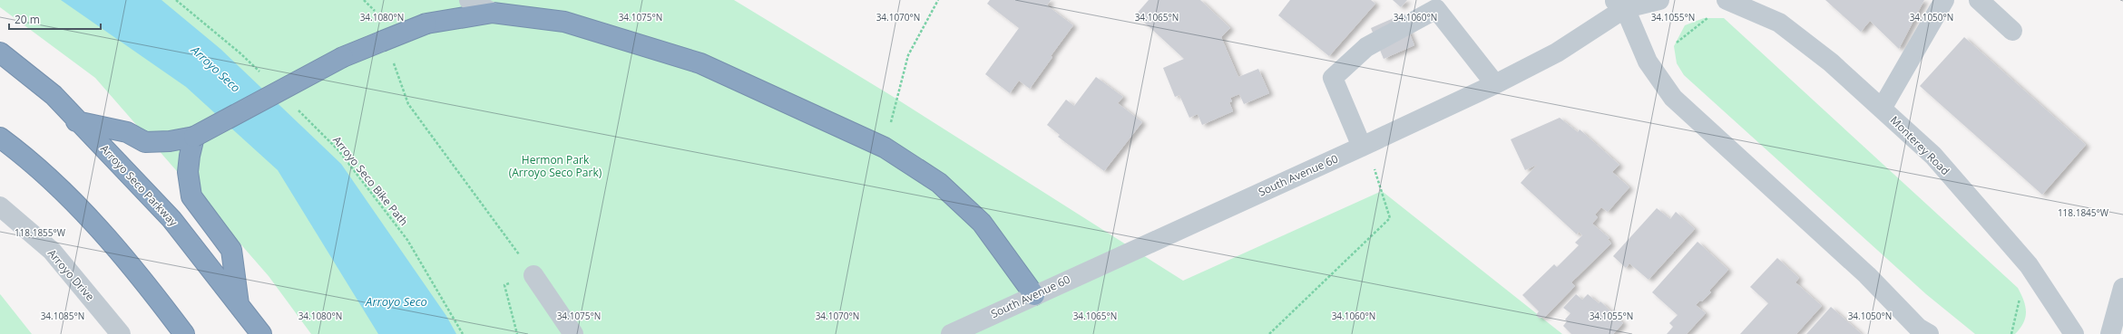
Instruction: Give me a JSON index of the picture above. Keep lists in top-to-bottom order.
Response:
{
  "streets": {
    "highway": ["Arroyo Seco Parkway"],
    "street": ["Monterey Road", "South Avenue 60", "Arroyo Drive"],
    "path": ["Arroyo Seco Bike Path"]
  },
  "water": ["Arroyo Seco"],
  "parks": ["Hermon Park (Arroyo Seco Park)"],
  "scale_bar": "20 m",
  "coordinates": [
    "34.1080°N",
    "34.1075°N",
    "34.1070°N",
    "34.1065°N",
    "34.1060°N",
    "34.1055°N",
    "34.1050°N",
    "118.1845°W",
    "118.1855°W",
    "34.1085°N"
  ]
}
